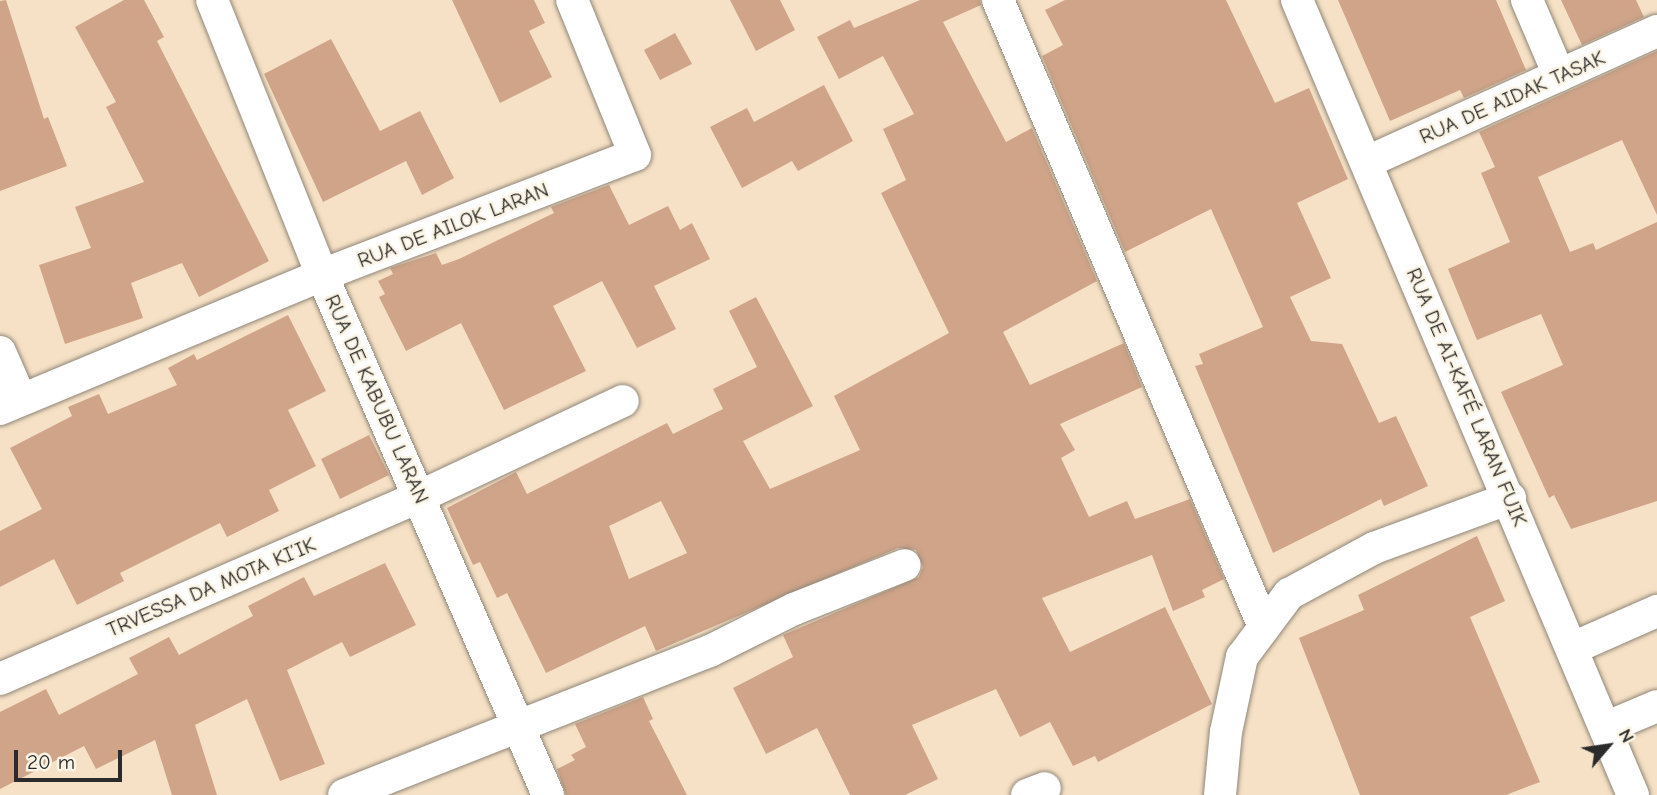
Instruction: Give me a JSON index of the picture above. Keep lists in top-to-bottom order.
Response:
{
  "streets": {
    "street": [
      "RUA DE AIDAK TASAK",
      "RUA DE AILOK LARAN",
      "RUA DE AI-KAFÉ LARAN FUIK",
      "RUA DE KABUBU LARAN",
      "TRVESSA DA MOTA KI’IK"
    ]
  },
  "crossings": [
    ["RUA DE AIDAK TASAK", "RUA DE AI-KAFÉ LARAN FUIK"],
    ["RUA DE AILOK LARAN", "RUA DE KABUBU LARAN"],
    ["RUA DE KABUBU LARAN", "TRVESSA DA MOTA KI’IK"]
  ],
  "scale_bar": "20 m",
  "north": "top right"
}
